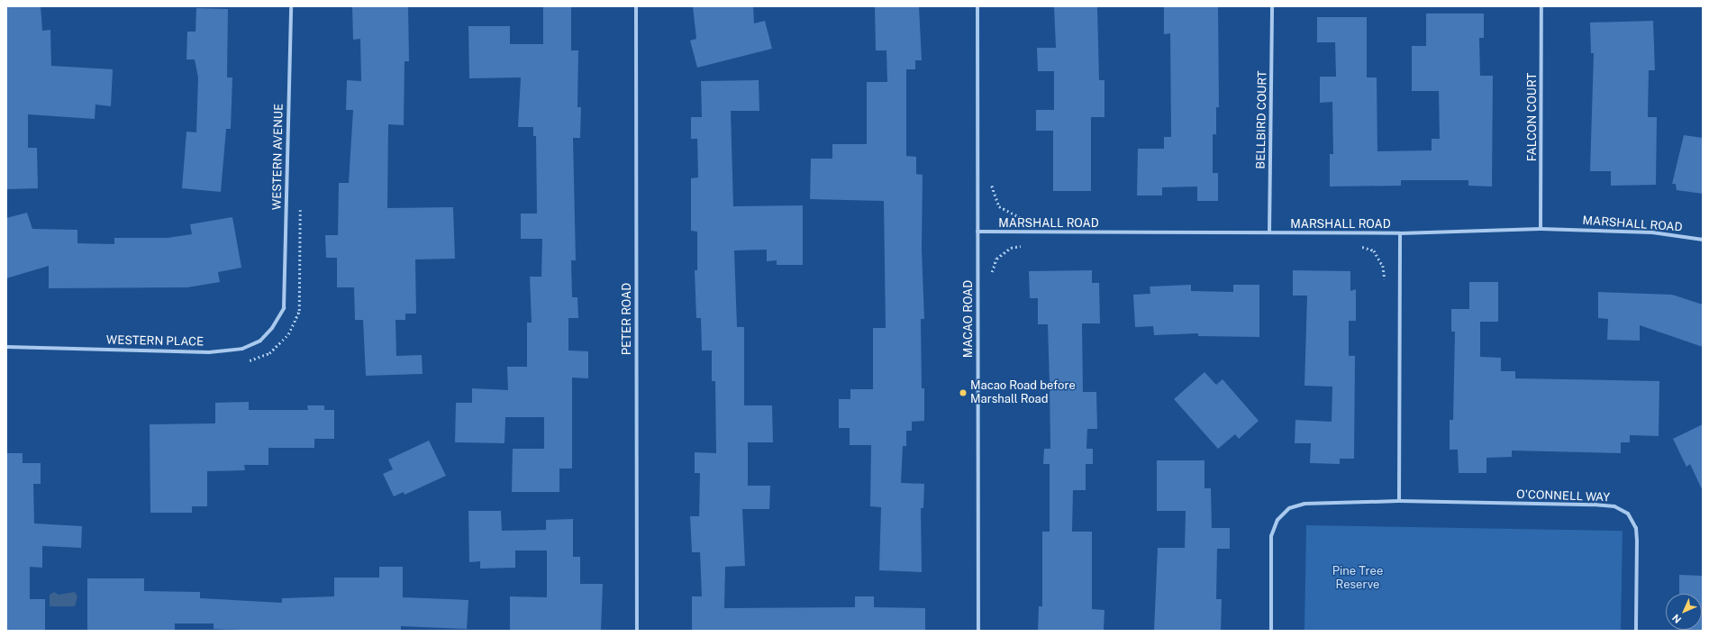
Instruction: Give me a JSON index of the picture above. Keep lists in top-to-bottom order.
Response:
{
  "streets": {
    "street": [
      "FALCON COURT",
      "BELLBIRD COURT",
      "WESTERN AVENUE",
      "MARSHALL ROAD",
      "PETER ROAD",
      "MACAO ROAD",
      "WESTERN PLACE",
      "O'CONNELL WAY"
    ]
  },
  "crossings": [
    ["FALCON COURT", "MARSHALL ROAD"],
    ["BELLBIRD COURT", "MARSHALL ROAD"],
    ["WESTERN AVENUE", "WESTERN PLACE"],
    ["MARSHALL ROAD", "MACAO ROAD"]
  ],
  "parks": ["Pine Tree Reserve"],
  "places": ["Macao Road before Marshall Road"],
  "north": "bottom left"
}
